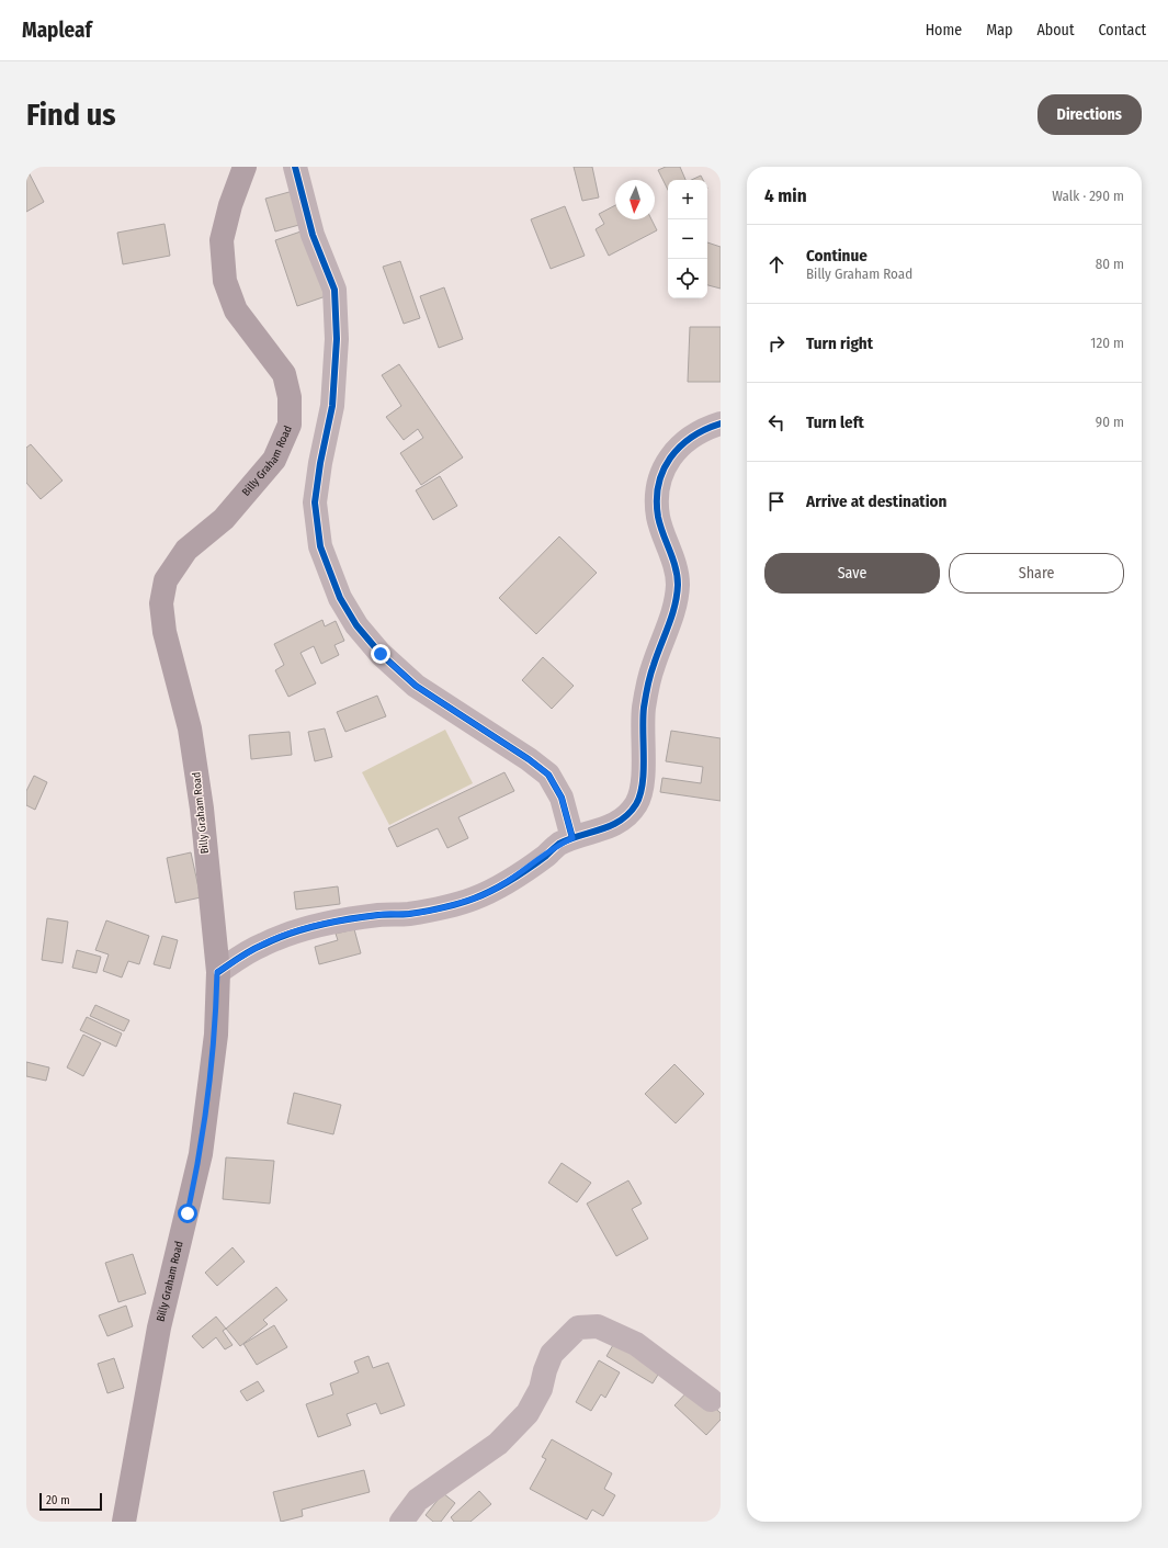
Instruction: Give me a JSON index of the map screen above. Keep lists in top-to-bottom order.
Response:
{
  "streets": {
    "main road": ["Billy Graham Road"]
  },
  "scale_bar": "20 m",
  "north": "bottom",
  "page": {
    "header": "Mapleaf",
    "nav": [
      "Home",
      "Map",
      "About",
      "Contact"
    ],
    "buttons": [
      "Directions",
      ["Save", "Share"]
    ],
    "title": "Find us",
    "heading": ["4 min", "Walk · 290 m"],
    "map_buttons": ["+", "−"],
    "list": [
      ["Continue", "Billy Graham Road", "80 m"],
      ["Turn right", "120 m"],
      ["Turn left", "90 m"],
      "Arrive at destination"
    ],
    "scale": "20 m"
  }
}
